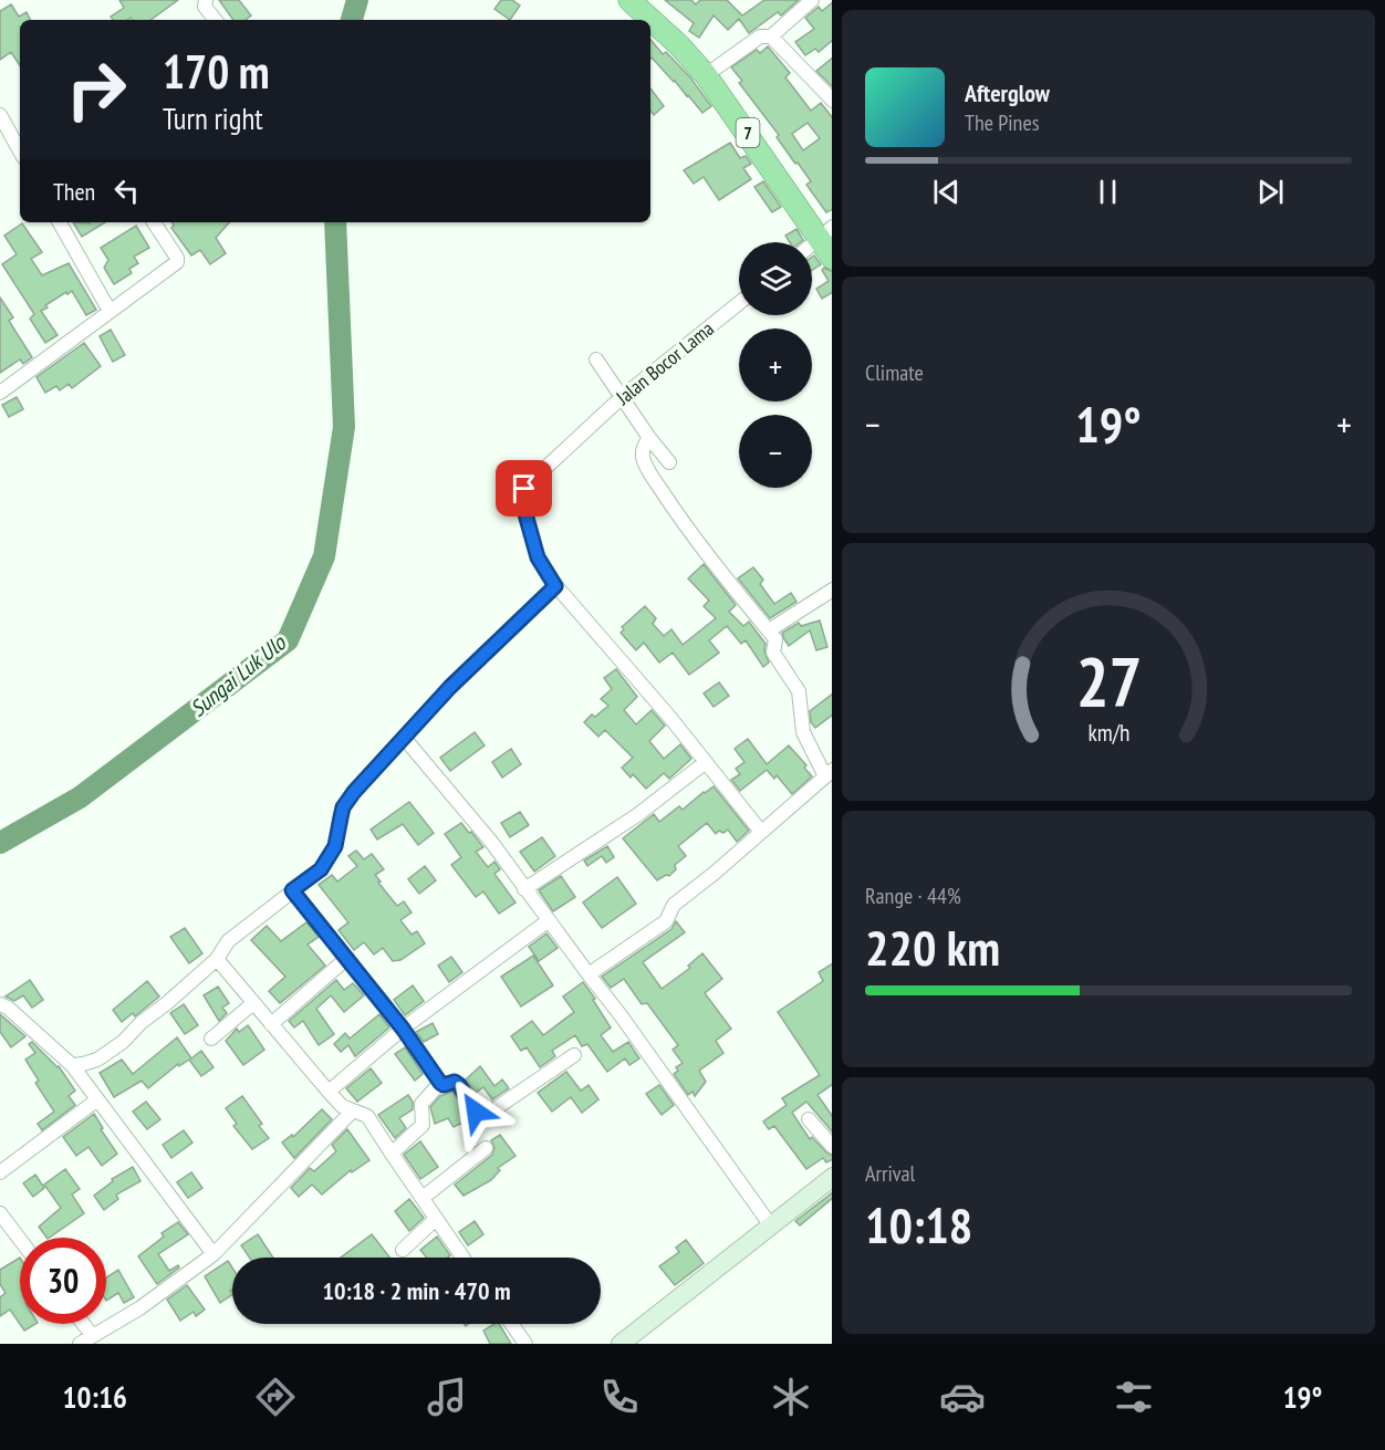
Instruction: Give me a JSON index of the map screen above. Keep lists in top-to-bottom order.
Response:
{
  "streets": {
    "highway": ["7"],
    "street": ["Jalan Bocor Lama"]
  },
  "water": ["Sungai Luk Ulo"],
  "page": {
    "turn": ["170 m", "Turn right"],
    "song": ["Afterglow", "The Pines"],
    "then": "Then",
    "map_buttons": ["+", "−"],
    "tile": [
      "Climate",
      ["Range · 44%", "220 km"],
      ["Arrival", "10:18"]
    ],
    "heat": ["−", "19°", "+"],
    "limit": "30",
    "trip": "10:18 · 2 min · 470 m",
    "tabs": ["10:16", "19°"],
    "gauge": ["27", "km/h"]
  }
}
